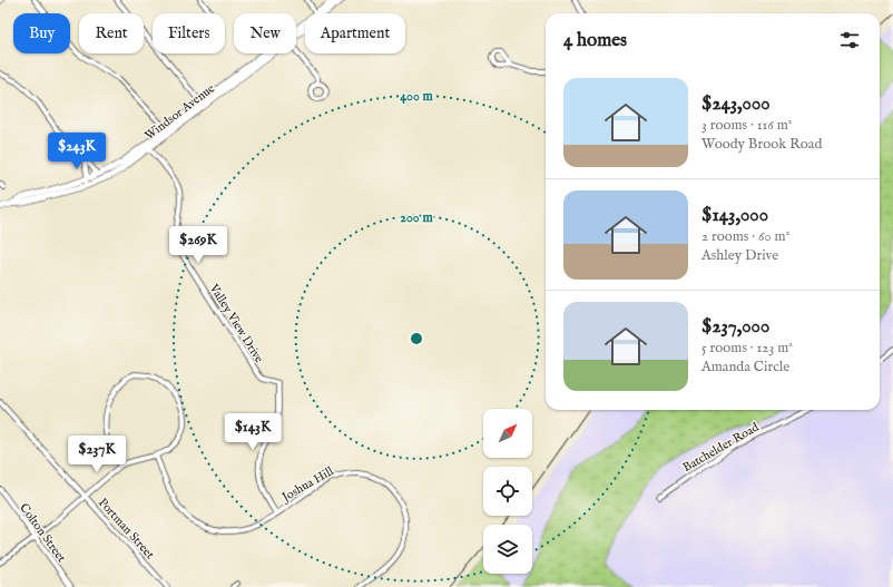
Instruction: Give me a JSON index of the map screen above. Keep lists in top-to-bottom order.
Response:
{
  "streets": {
    "main road": ["Windsor Avenue"],
    "street": [
      "Valley View Drive",
      "Batchelder Road",
      "Joshua Hill",
      "Portman Street",
      "Colton Street"
    ]
  },
  "crossings": [
    ["Windsor Avenue", "Valley View Drive"],
    ["Valley View Drive", "Joshua Hill"]
  ],
  "north": "top right",
  "page": {
    "chip": [
      "Buy",
      "Rent",
      "Filters",
      "New",
      "Apartment"
    ],
    "heading": "4 homes",
    "list": [
      {
        "name": "$243,000",
        "note": "3 rooms · 116 m² · Woody Brook Road"
      },
      {
        "name": "$143,000",
        "note": "2 rooms · 60 m² · Ashley Drive"
      },
      {
        "name": "$237,000",
        "note": "5 rooms · 123 m² · Amanda Circle"
      }
    ],
    "price": [
      "$243K",
      "$269K",
      "$143K",
      "$237K"
    ]
  },
  "rings": ["400 m", "200 m"]
}
